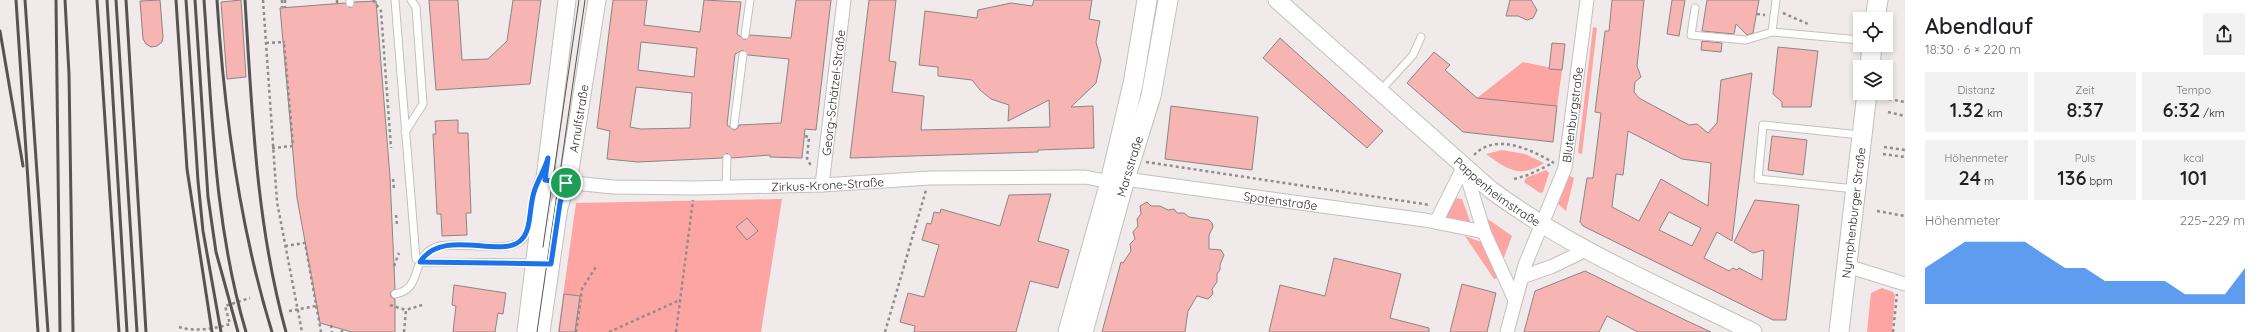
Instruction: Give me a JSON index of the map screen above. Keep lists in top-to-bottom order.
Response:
{
  "streets": {
    "main road": ["Marsstraße", "Nymphenburger Straße"],
    "street": [
      "Georg-Schätzel-Straße",
      "Blutenburgstraße",
      "Arnulfstraße",
      "Zirkus-Krone-Straße",
      "Pappenheimstraße",
      "Spatenstraße"
    ]
  },
  "crossings": [
    ["Georg-Schätzel-Straße", "Zirkus-Krone-Straße"],
    ["Blutenburgstraße", "Pappenheimstraße"],
    ["Arnulfstraße", "Zirkus-Krone-Straße"],
    ["Marsstraße", "Zirkus-Krone-Straße"],
    ["Marsstraße", "Spatenstraße"],
    ["Zirkus-Krone-Straße", "Spatenstraße"]
  ],
  "page": {
    "heading": ["Abendlauf", "18:30 · 6 × 220 m"],
    "stats": [
      ["Distanz", "1.32 km"],
      ["Zeit", "8:37"],
      ["Tempo", "6:32 /km"],
      ["Höhenmeter", "24 m"],
      ["Puls", "136 bpm"],
      ["kcal", "101"]
    ],
    "chart": ["Höhenmeter", "225–229 m"]
  }
}
